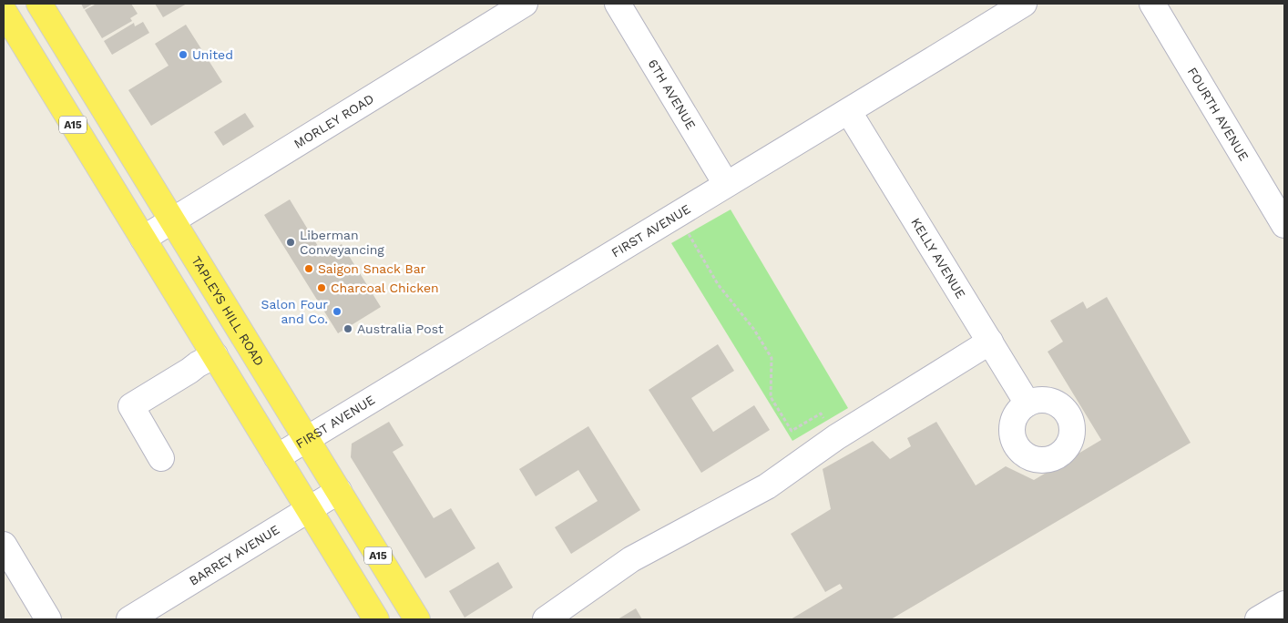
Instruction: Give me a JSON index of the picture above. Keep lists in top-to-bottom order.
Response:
{
  "streets": {
    "main road": ["A15", "TAPLEYS HILL ROAD"],
    "street": [
      "6TH AVENUE",
      "FOURTH AVENUE",
      "MORLEY ROAD",
      "FIRST AVENUE",
      "KELLY AVENUE",
      "BARREY AVENUE"
    ]
  },
  "crossings": [
    ["6TH AVENUE", "FIRST AVENUE"],
    ["MORLEY ROAD", "A15"],
    ["MORLEY ROAD", "TAPLEYS HILL ROAD"],
    ["A15", "FIRST AVENUE"],
    ["A15", "BARREY AVENUE"],
    ["FIRST AVENUE", "KELLY AVENUE"],
    ["FIRST AVENUE", "TAPLEYS HILL ROAD"],
    ["TAPLEYS HILL ROAD", "BARREY AVENUE"]
  ],
  "places": [
    "United",
    "Liberman Conveyancing",
    "Saigon Snack Bar",
    "Charcoal Chicken",
    "Salon Four and Co.",
    "Australia Post"
  ]
}
